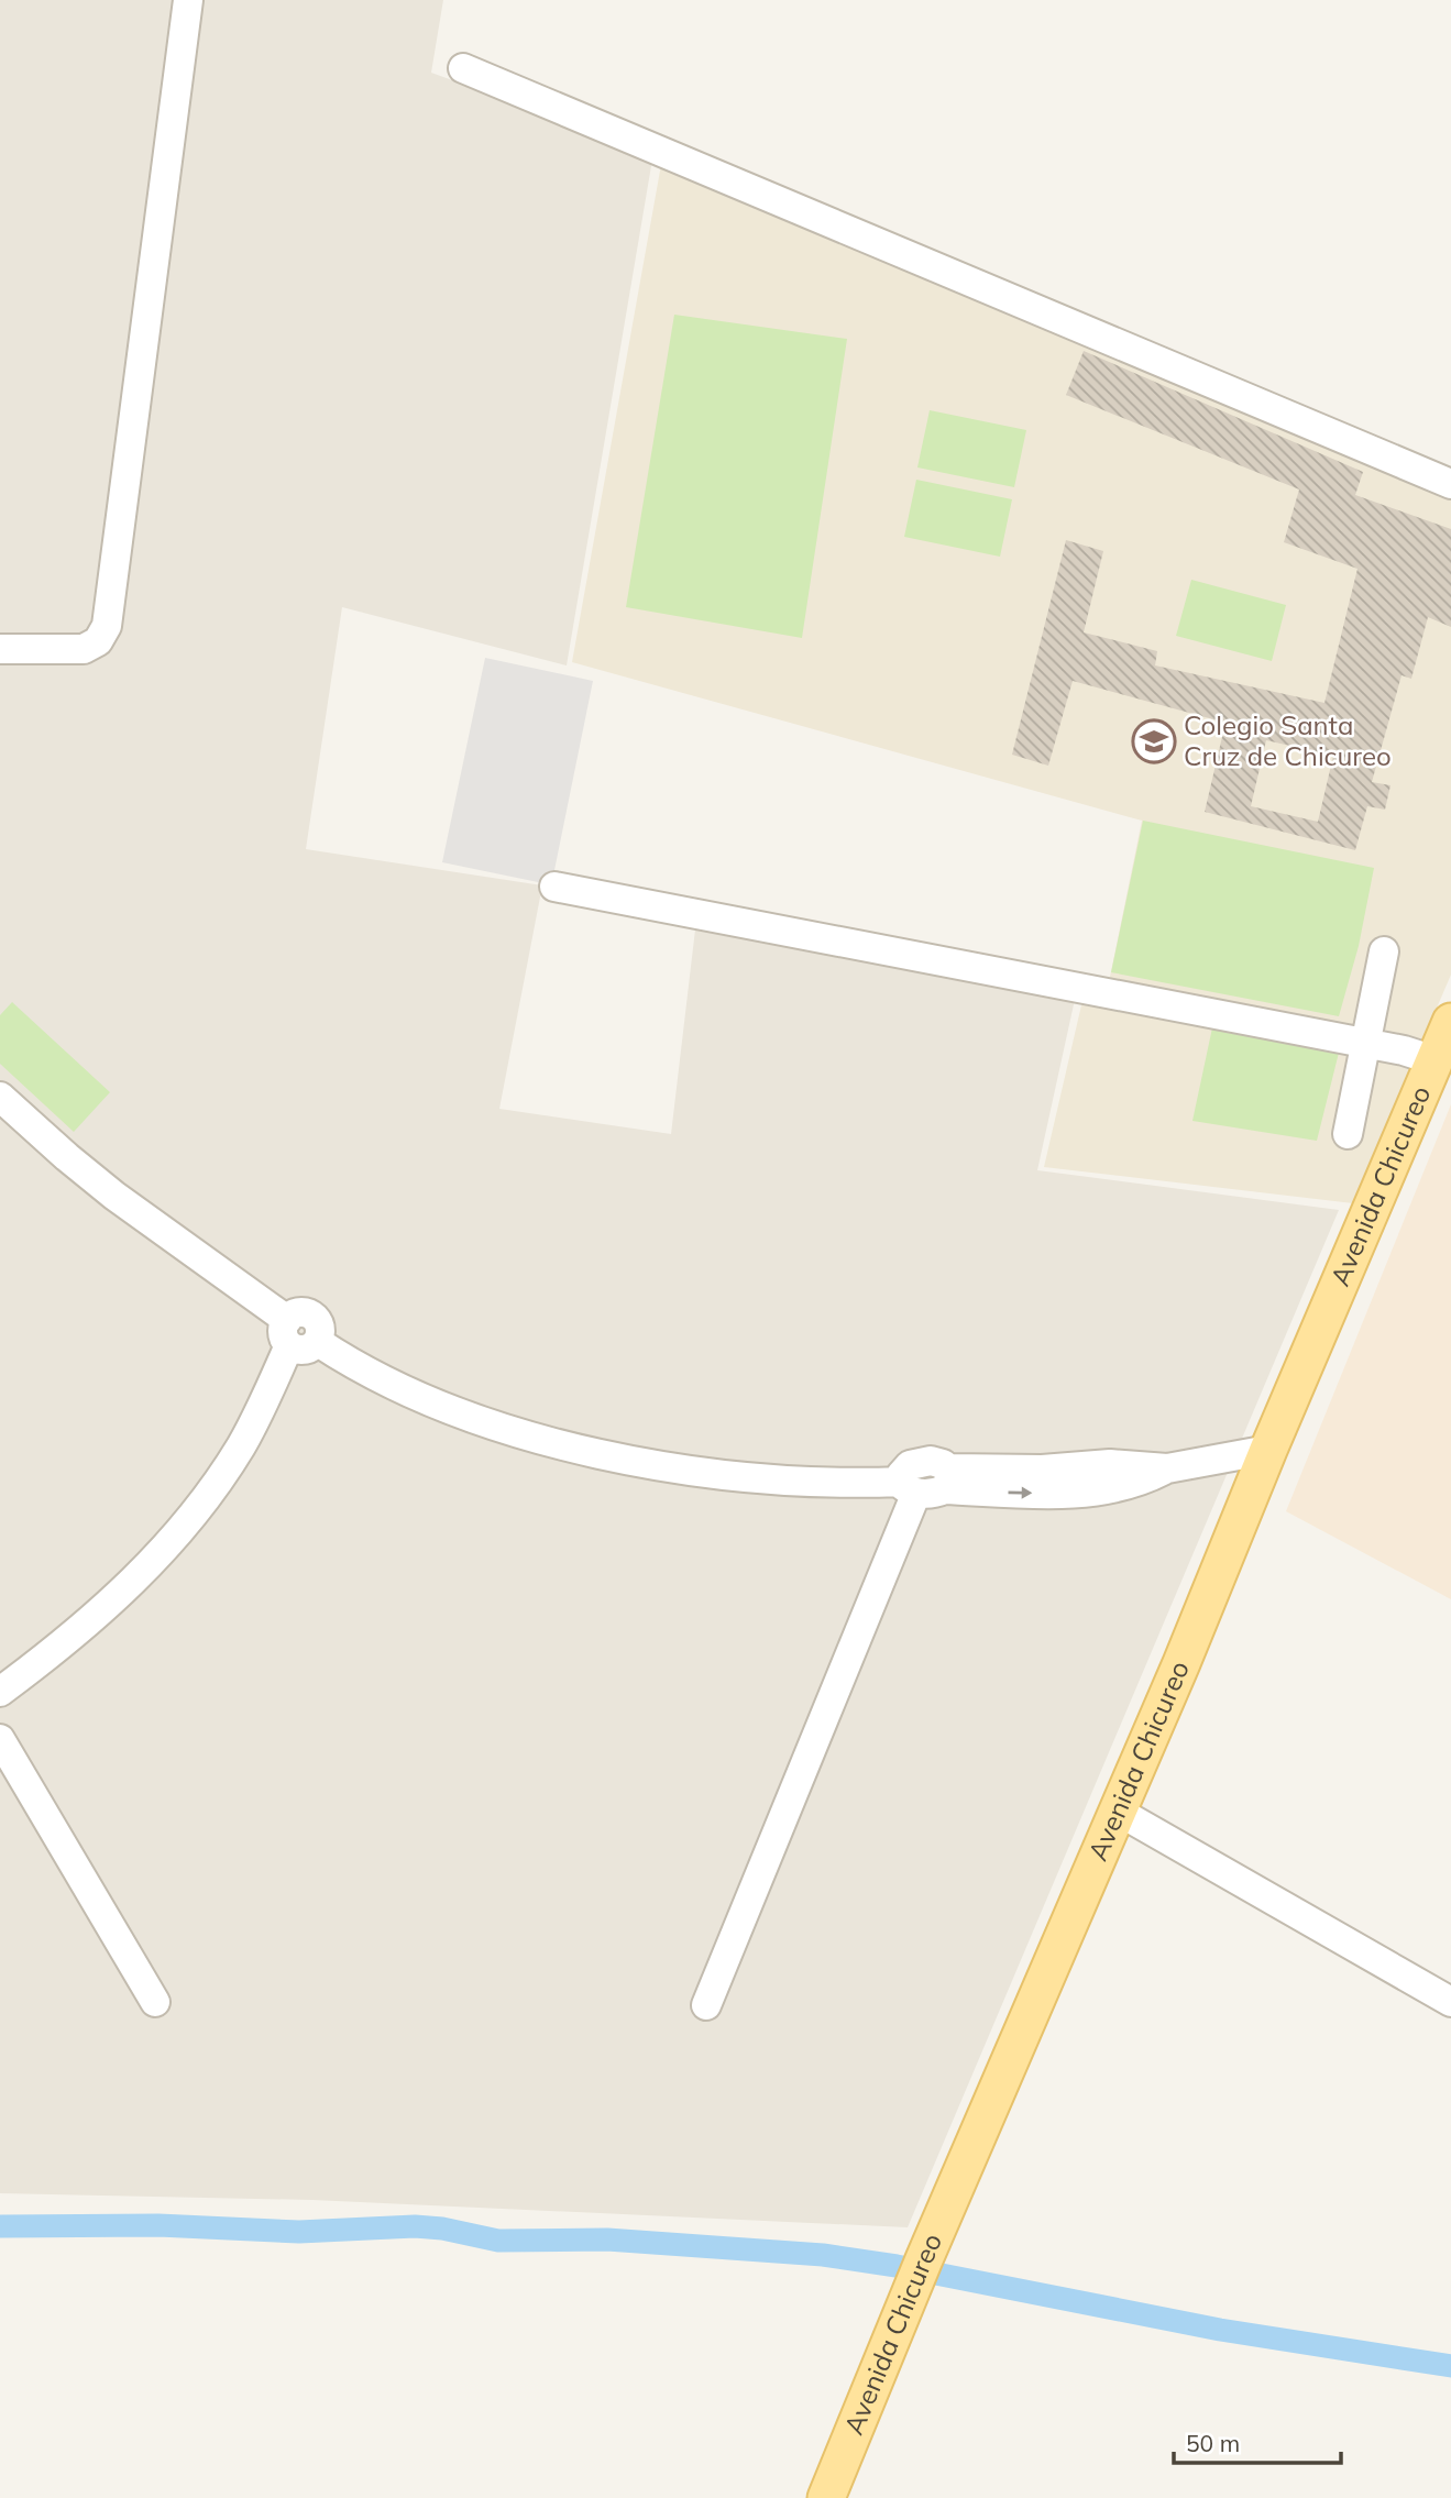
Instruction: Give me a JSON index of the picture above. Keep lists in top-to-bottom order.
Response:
{
  "streets": {
    "main road": ["Avenida Chicureo"]
  },
  "places": {
    "school or university": ["Colegio Santa Cruz de Chicureo"]
  },
  "scale_bar": "50 m"
}
